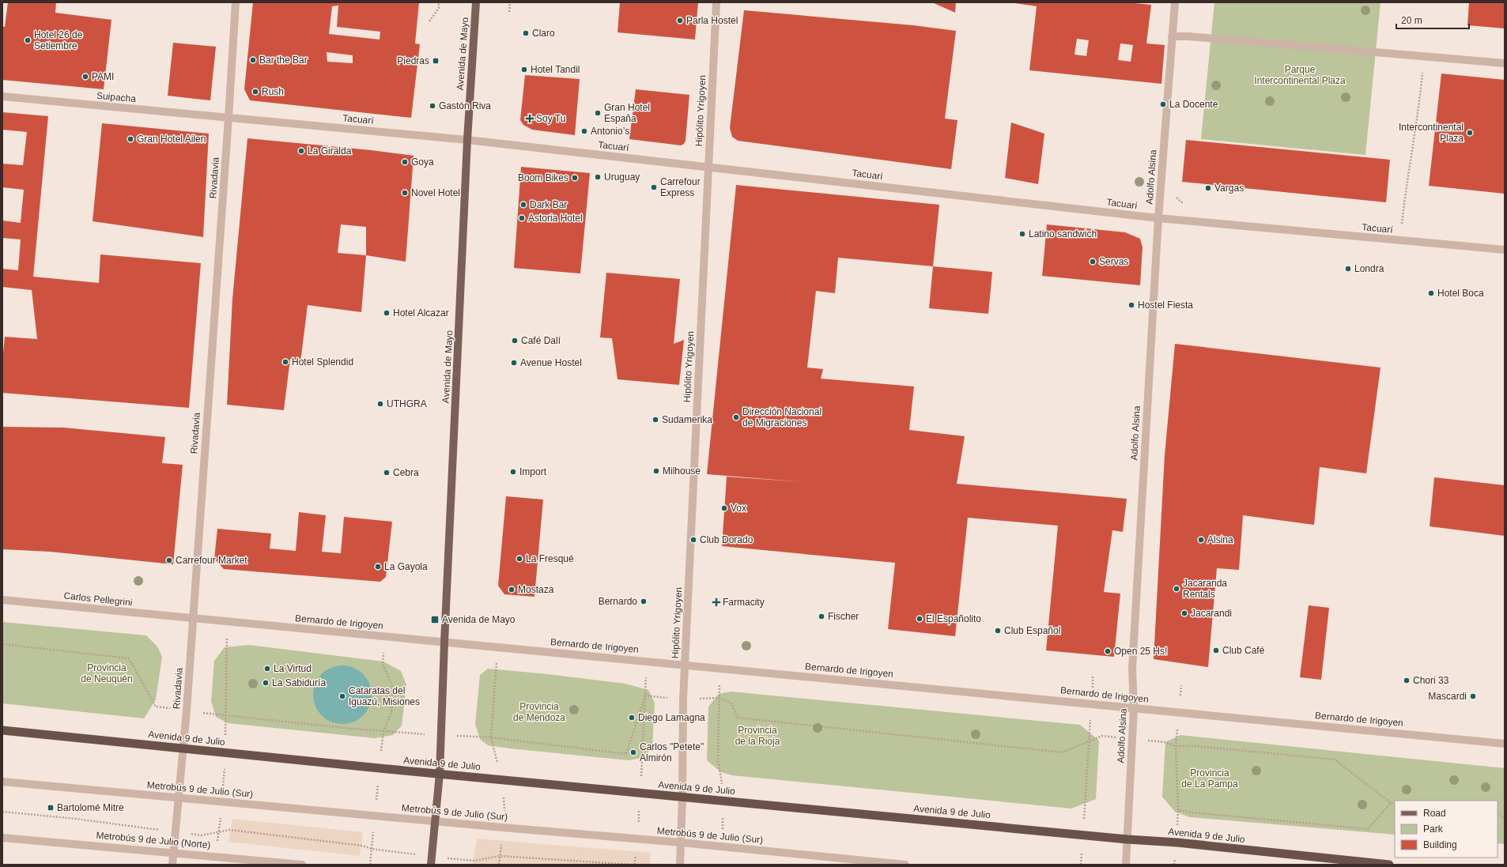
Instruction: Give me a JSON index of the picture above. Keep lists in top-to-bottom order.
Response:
{
  "streets": {
    "highway": ["Avenida 9 de Julio"],
    "main road": ["Avenida de Mayo"],
    "street": [
      "Suipacha",
      "Hipólito Yrigoyen",
      "Tacuarí",
      "Adolfo Alsina",
      "Rivadavia",
      "Carlos Pellegrini",
      "Bernardo de Irigoyen",
      "Metrobús 9 de Julio (Sur)",
      "Metrobús 9 de Julio (Norte)"
    ]
  },
  "crossings": [
    ["Avenida de Mayo", "Tacuarí"],
    ["Avenida de Mayo", "Bernardo de Irigoyen"],
    ["Avenida de Mayo", "Avenida 9 de Julio"],
    ["Avenida de Mayo", "Metrobús 9 de Julio (Sur)"],
    ["Suipacha", "Tacuarí"],
    ["Suipacha", "Rivadavia"],
    ["Hipólito Yrigoyen", "Tacuarí"],
    ["Hipólito Yrigoyen", "Bernardo de Irigoyen"],
    ["Hipólito Yrigoyen", "Avenida 9 de Julio"],
    ["Hipólito Yrigoyen", "Metrobús 9 de Julio (Sur)"],
    ["Tacuarí", "Adolfo Alsina"],
    ["Tacuarí", "Rivadavia"],
    ["Adolfo Alsina", "Bernardo de Irigoyen"],
    ["Adolfo Alsina", "Avenida 9 de Julio"],
    ["Rivadavia", "Carlos Pellegrini"],
    ["Rivadavia", "Bernardo de Irigoyen"],
    ["Rivadavia", "Avenida 9 de Julio"],
    ["Rivadavia", "Metrobús 9 de Julio (Sur)"],
    ["Rivadavia", "Metrobús 9 de Julio (Norte)"],
    ["Carlos Pellegrini", "Bernardo de Irigoyen"]
  ],
  "parks": [
    "Parque Intercontinental Plaza",
    "Provincia de Neuquén",
    "Provincia de Mendoza",
    "Provincia de la Rioja",
    "Provincia de La Pampa"
  ],
  "places": {
    "other": [
      "Parla Hostel",
      "Claro",
      "Hotel 26 de Setiembre",
      "Bar the Bar",
      "Hotel Tandil",
      "PAMI",
      "Rush",
      "La Docente",
      "Gastón Riva",
      "Gran Hotel España",
      "Antonio’s",
      "Intercontinental Plaza",
      "Gran Hotel Ailen",
      "La Giralda",
      "Goya",
      "Uruguay",
      "Boom Bikes",
      "Carrefour Express",
      "Vargas",
      "Novel Hotel",
      "Dark Bar",
      "Astoria Hotel",
      "Latino sandwich",
      "Servas",
      "Londra",
      "Hotel Boca",
      "Hostel Fiesta",
      "Hotel Alcazar",
      "Café Dalí",
      "Hotel Splendid",
      "Avenue Hostel",
      "UTHGRA",
      "Dirección Nacional de Migraciones",
      "Sudamerika",
      "Milhouse",
      "Import",
      "Cebra",
      "Vox",
      "Club Dorado",
      "Alsina",
      "La Fresqué",
      "Carrefour Market",
      "La Gayola",
      "Jacaranda Rentals",
      "Mostaza",
      "Bernardo",
      "Jacarandi",
      "Fischer",
      "El Españolito",
      "Club Español",
      "Club Café",
      "Open 25 Hs!",
      "La Virtud",
      "Chori 33",
      "La Sabiduría",
      "Cataratas del Iguazú, Misiones",
      "Mascardi",
      "Diego Lamagna",
      "Carlos \"Petete\" Almirón"
    ],
    "transit": ["Piedras", "Avenida de Mayo", "Bartolomé Mitre"],
    "health": ["Soy Tu", "Farmacity"]
  },
  "legend": ["Road", "Park", "Building"],
  "scale_bar": "20 m"
}
